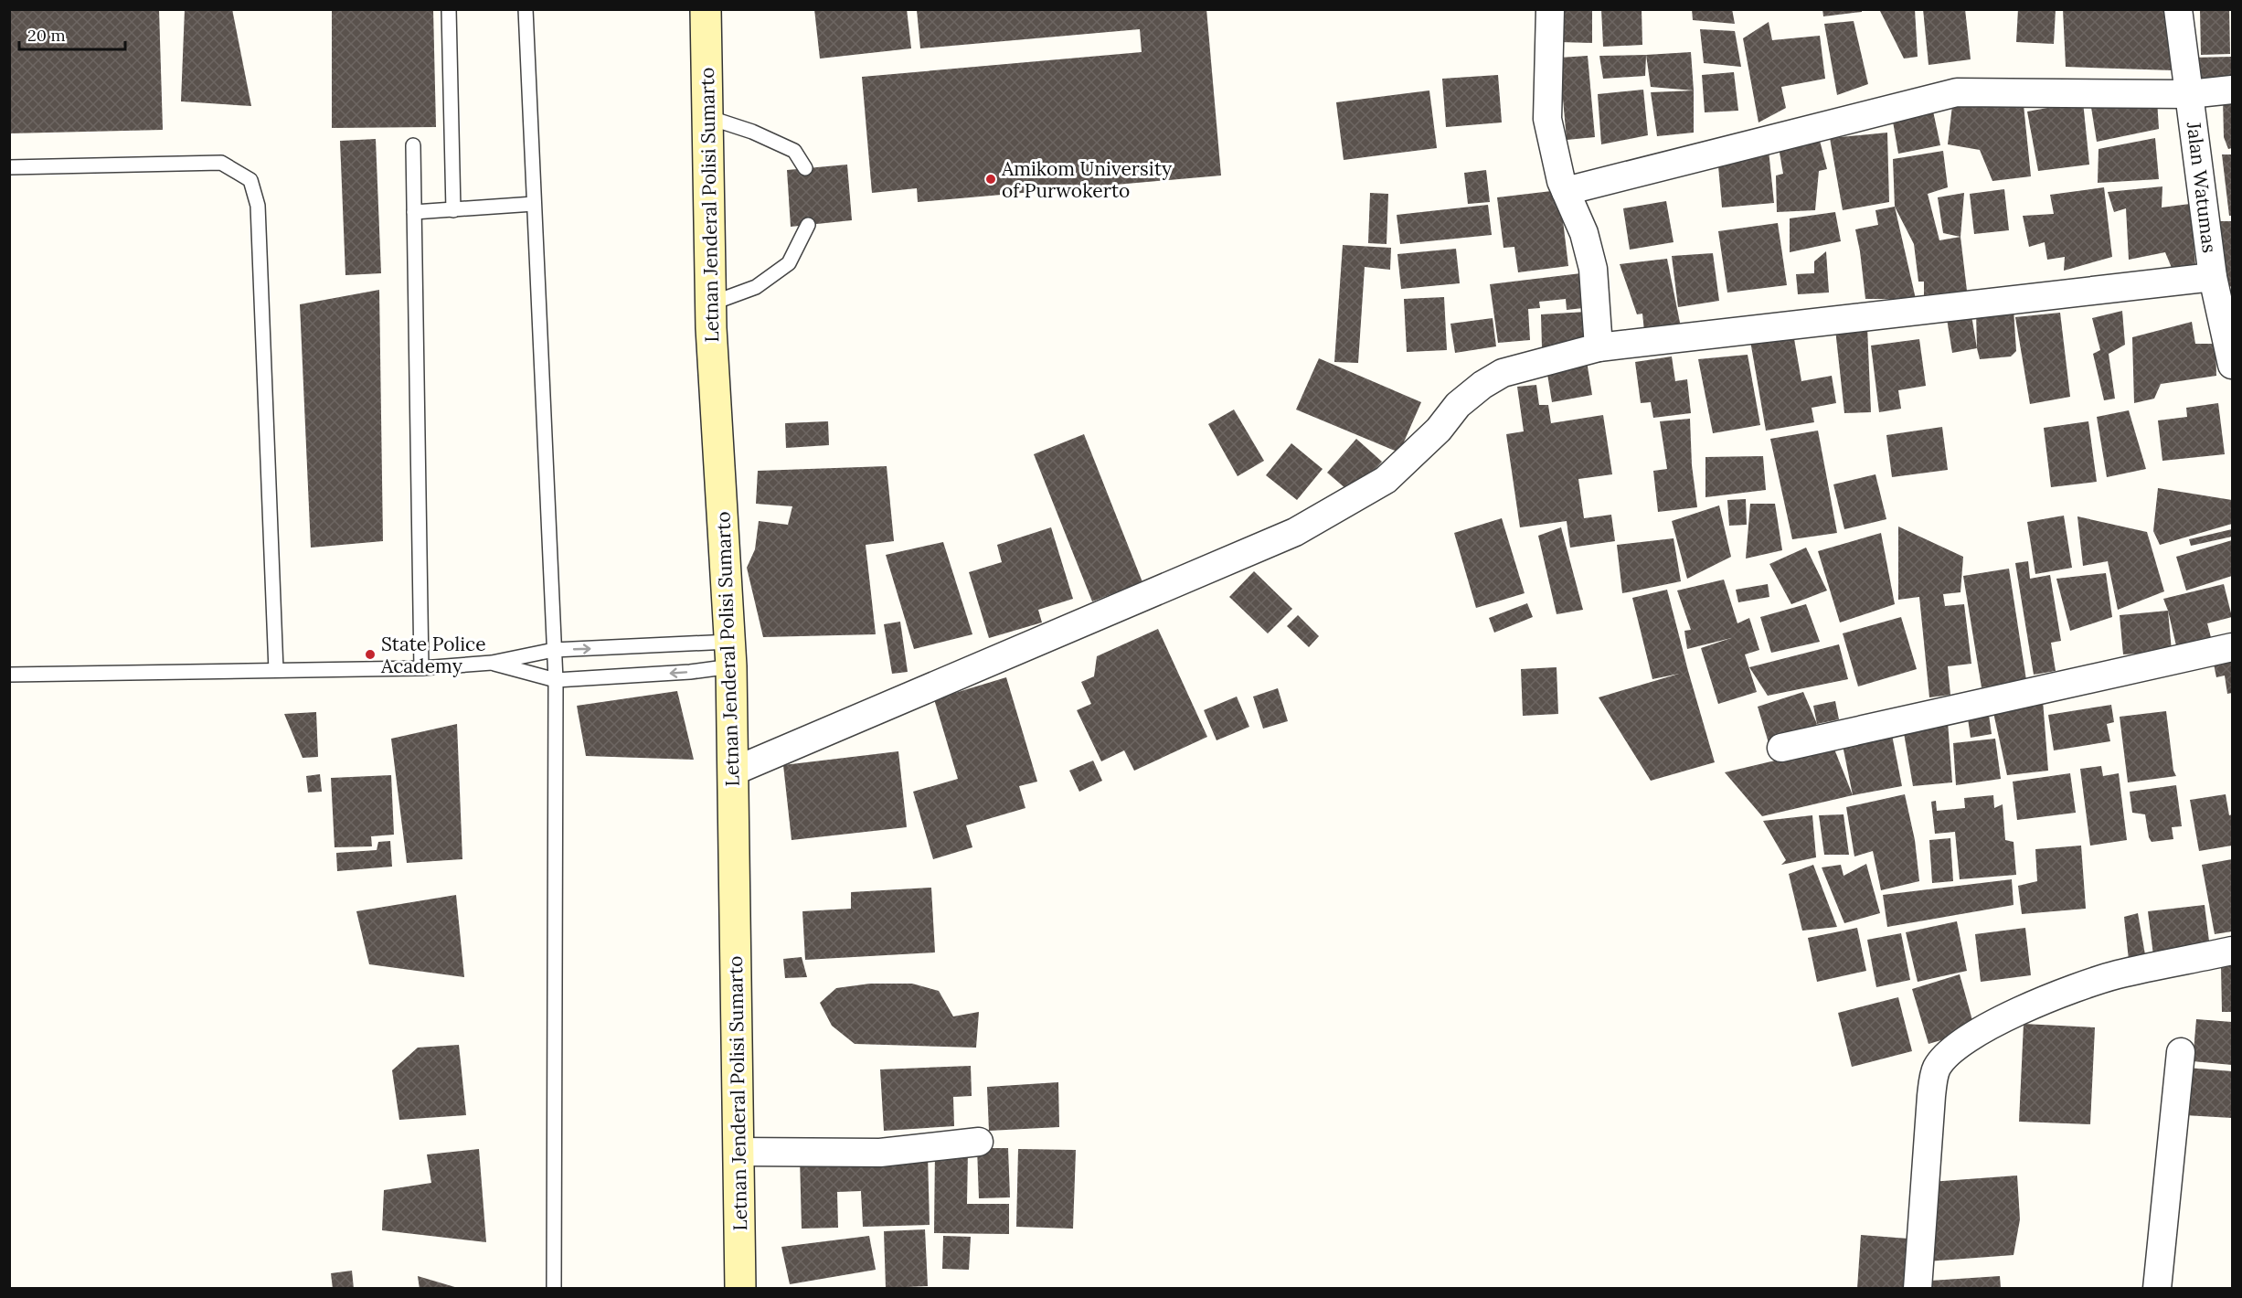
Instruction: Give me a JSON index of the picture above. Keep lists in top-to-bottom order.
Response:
{
  "streets": {
    "street": ["Jalan Watumas", "Letnan Jenderal Polisi Sumarto"]
  },
  "places": ["Amikom University of Purwokerto", "State Police Academy"],
  "scale_bar": "20 m"
}
